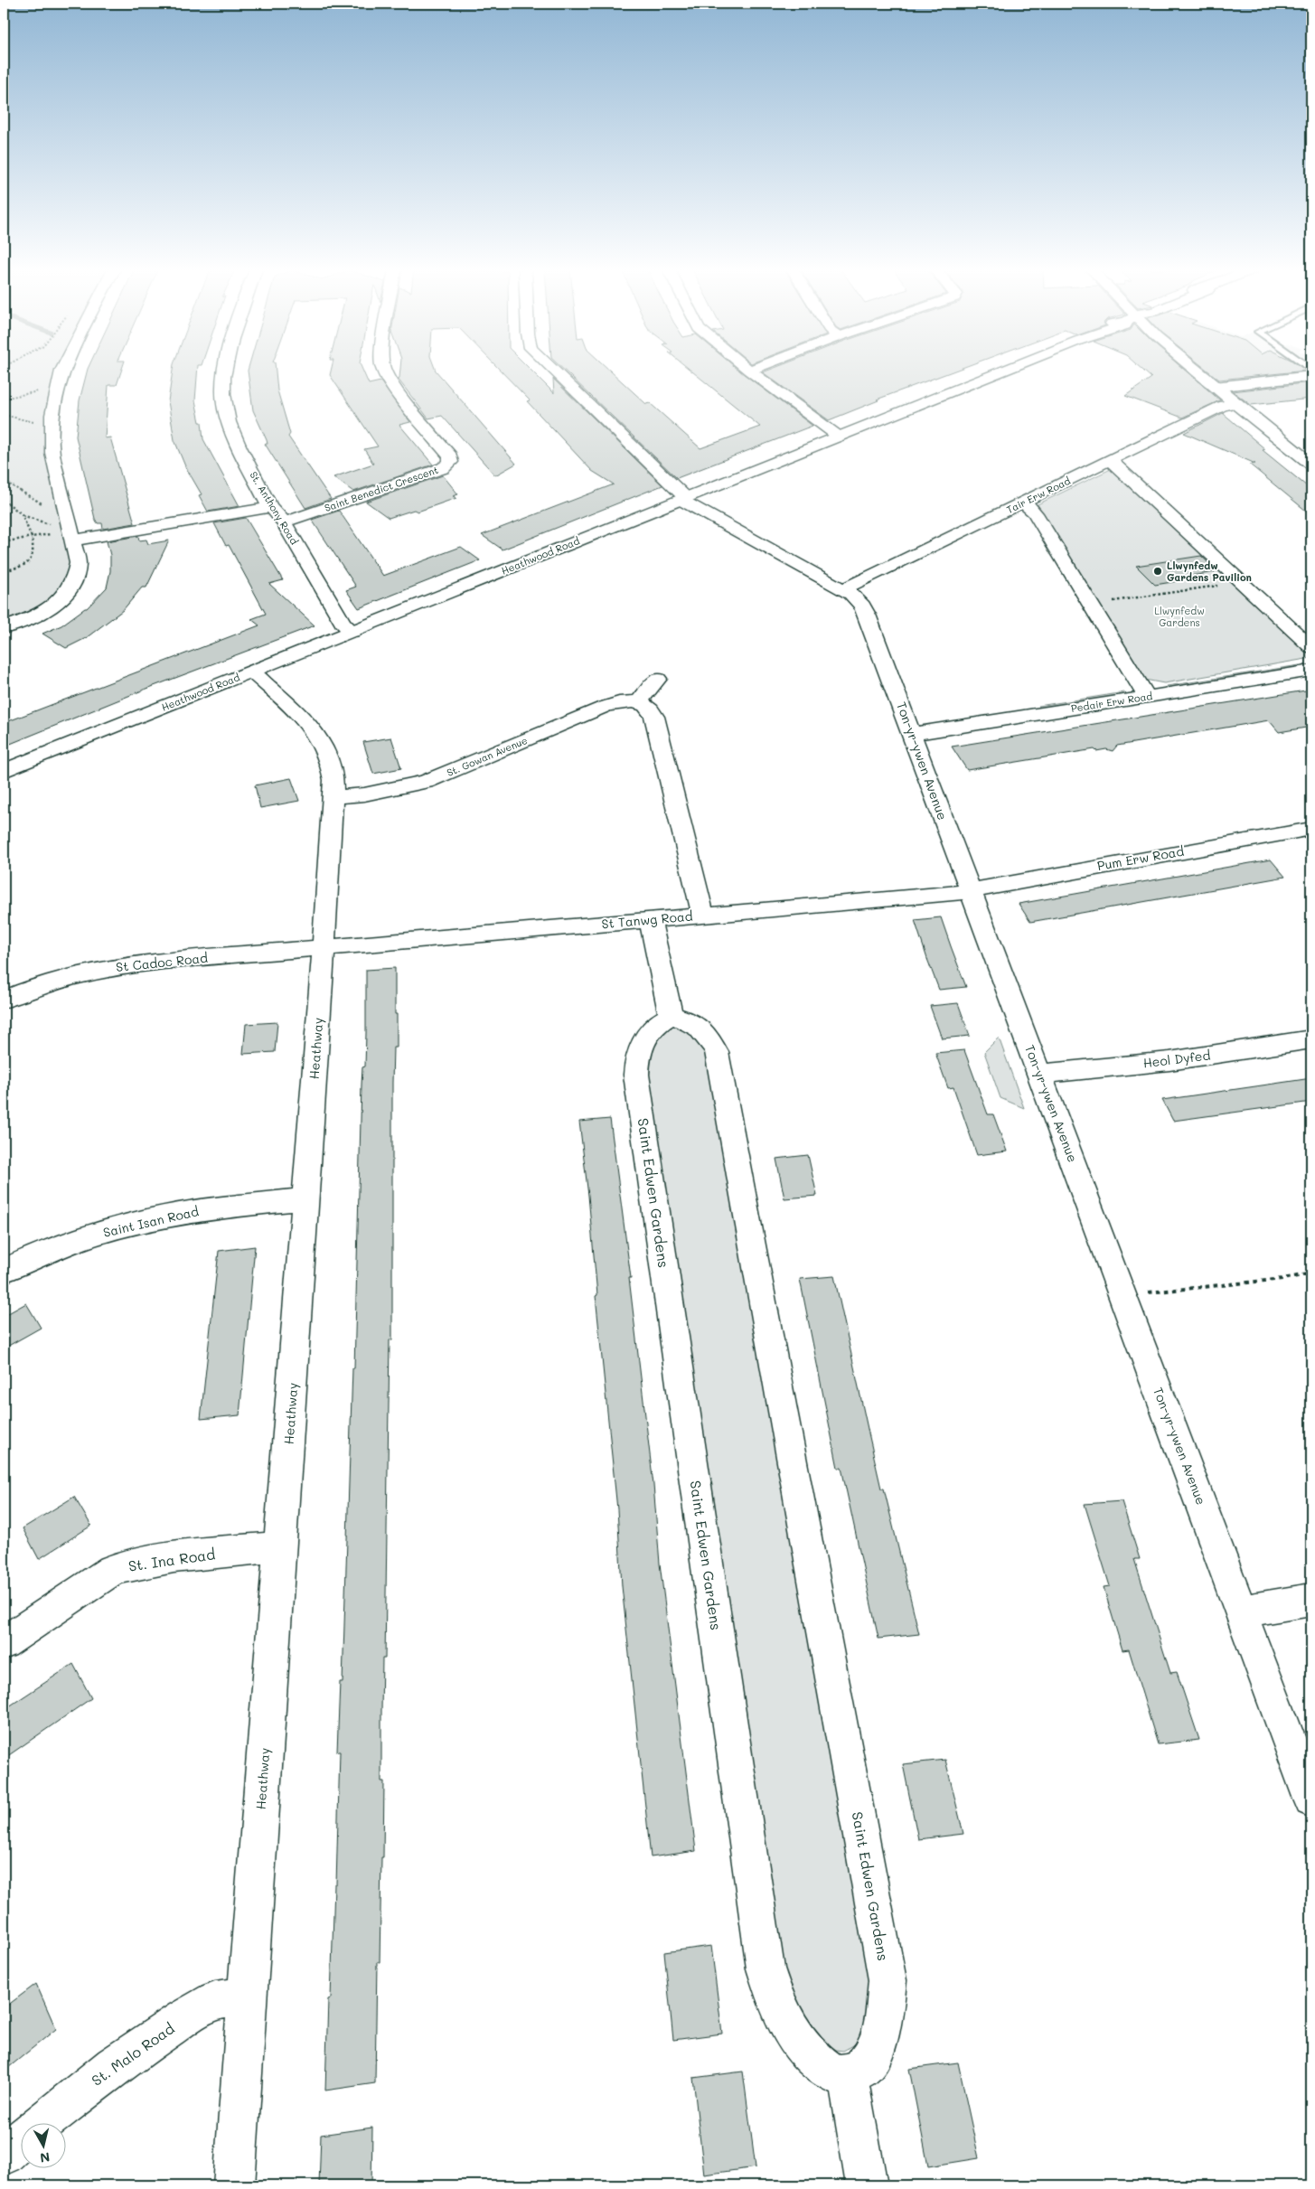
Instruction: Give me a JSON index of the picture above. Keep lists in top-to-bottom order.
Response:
{
  "streets": {
    "street": [
      "Saint Benedict Crescent",
      "Tair Erw Road",
      "St. Anthony Road",
      "Heathwood Road",
      "Pedair Erw Road",
      "St. Gowan Avenue",
      "Ton-yr-ywen Avenue",
      "Pum Erw Road",
      "St Tanwg Road",
      "St Cadoc Road",
      "Heathway",
      "Heol Dyfed",
      "Saint Edwen Gardens",
      "Saint Isan Road",
      "St. Ina Road",
      "St. Malo Road"
    ]
  },
  "crossings": [
    ["Saint Benedict Crescent", "St. Anthony Road"],
    ["Tair Erw Road", "Ton-yr-ywen Avenue"],
    ["St. Anthony Road", "Heathwood Road"],
    ["Heathwood Road", "Ton-yr-ywen Avenue"],
    ["Heathwood Road", "Heathway"],
    ["Pedair Erw Road", "Ton-yr-ywen Avenue"],
    ["St. Gowan Avenue", "Heathway"],
    ["Ton-yr-ywen Avenue", "Pum Erw Road"],
    ["Ton-yr-ywen Avenue", "St Tanwg Road"],
    ["Ton-yr-ywen Avenue", "Heol Dyfed"],
    ["Pum Erw Road", "St Tanwg Road"],
    ["St Tanwg Road", "St Cadoc Road"],
    ["St Tanwg Road", "Heathway"],
    ["St Cadoc Road", "Heathway"],
    ["Heathway", "Saint Isan Road"],
    ["Heathway", "St. Ina Road"],
    ["Heathway", "St. Malo Road"]
  ],
  "parks": ["Llwynfedw Gardens"],
  "places": ["Llwynfedw Gardens Pavilion"],
  "north": "bottom"
}
